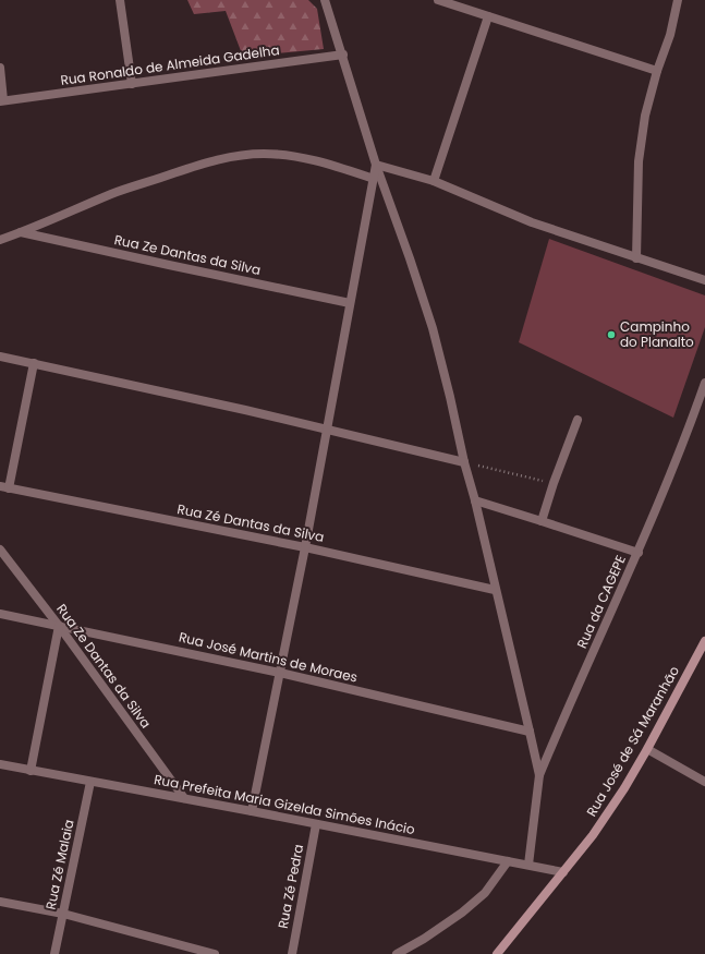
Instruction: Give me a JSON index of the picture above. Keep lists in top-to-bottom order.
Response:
{
  "streets": {
    "street": [
      "Rua Ronaldo de Almeida Gadelha",
      "Rua Ze Dantas da Silva",
      "Rua Zé Dantas da Silva",
      "Rua da CAGEPE",
      "Rua José Martins de Moraes",
      "Rua José de Sá Maranhão",
      "Rua Prefeita Maria Gizelda Simões Inácio",
      "Rua Zé Malaia",
      "Rua Zé Pedra"
    ]
  },
  "crossings": [
    ["Rua Ze Dantas da Silva", "Rua José Martins de Moraes"],
    ["Rua Ze Dantas da Silva", "Rua Prefeita Maria Gizelda Simões Inácio"],
    ["Rua José de Sá Maranhão", "Rua Prefeita Maria Gizelda Simões Inácio"],
    ["Rua Prefeita Maria Gizelda Simões Inácio", "Rua Zé Malaia"],
    ["Rua Prefeita Maria Gizelda Simões Inácio", "Rua Zé Pedra"]
  ],
  "places": ["Campinho do Planalto"]
}
